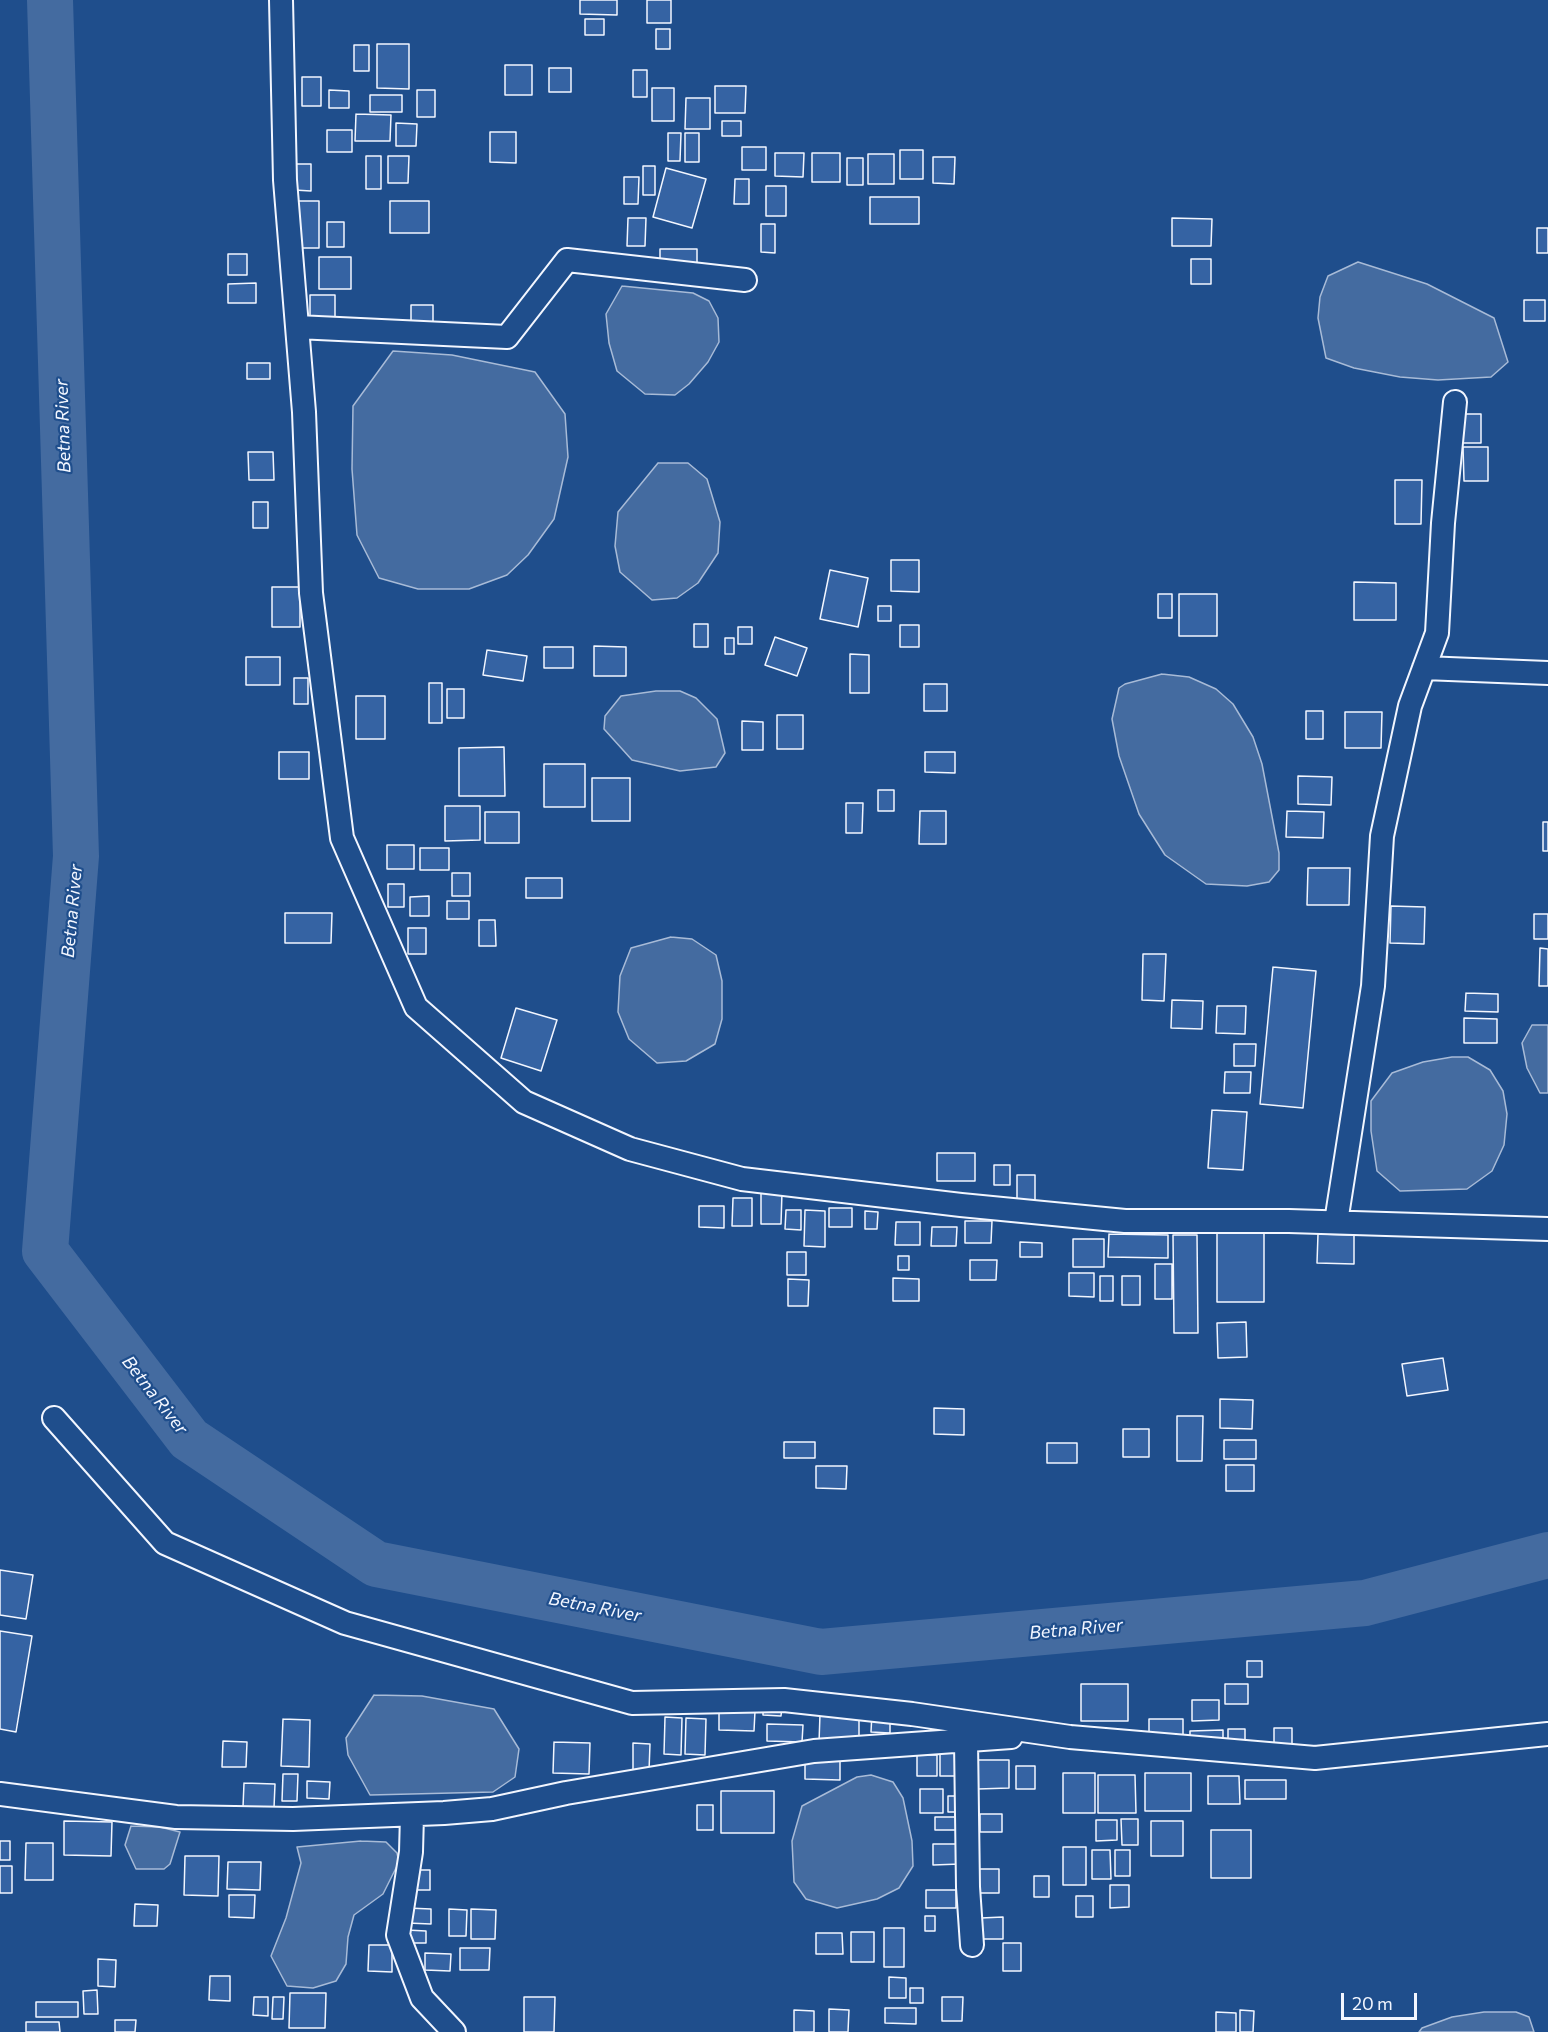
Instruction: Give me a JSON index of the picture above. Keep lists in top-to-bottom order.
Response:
{
  "water": ["Betna River"],
  "scale_bar": "20 m"
}
